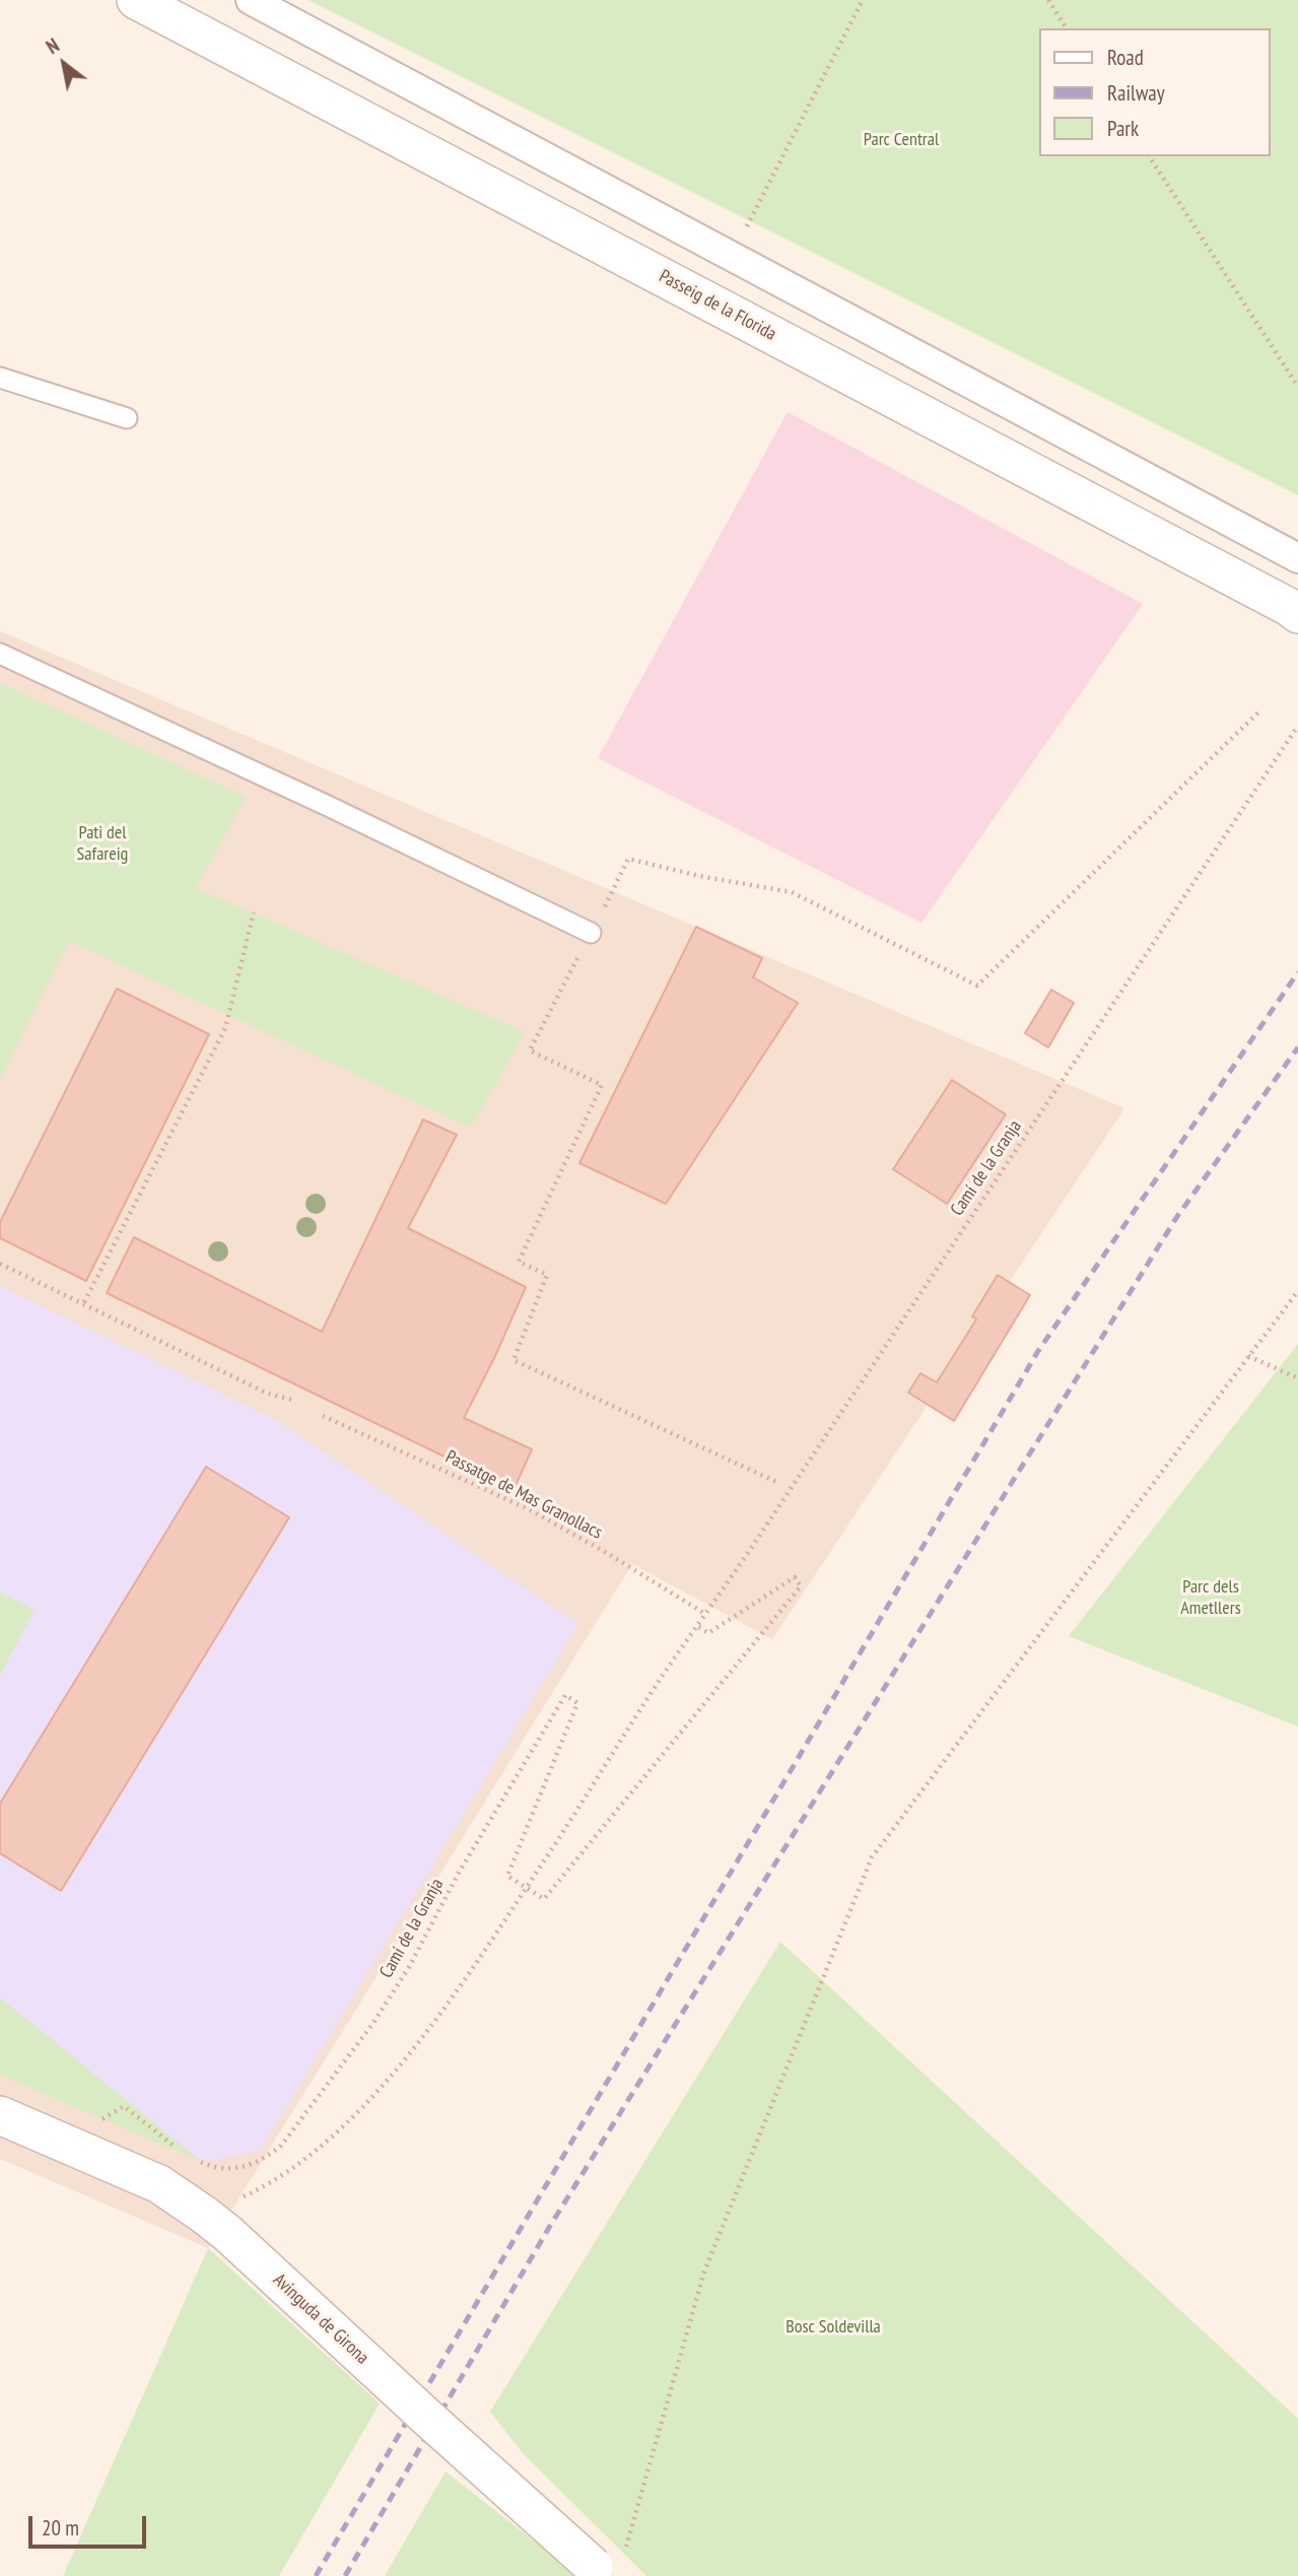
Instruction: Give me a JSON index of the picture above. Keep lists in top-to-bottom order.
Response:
{
  "streets": {
    "street": ["Passeig de la Florida", "Avinguda de Girona"],
    "path": ["Camí de la Granja", "Passatge de Mas Granollacs"]
  },
  "crossings": [
    ["Camí de la Granja", "Passatge de Mas Granollacs"],
    ["Camí de la Granja", "Avinguda de Girona"]
  ],
  "parks": [
    "Parc Central",
    "Pati del Safareig",
    "Parc dels Ametllers",
    "Bosc Soldevilla"
  ],
  "legend": ["Road", "Railway", "Park"],
  "scale_bar": "20 m",
  "north": "top left"
}
